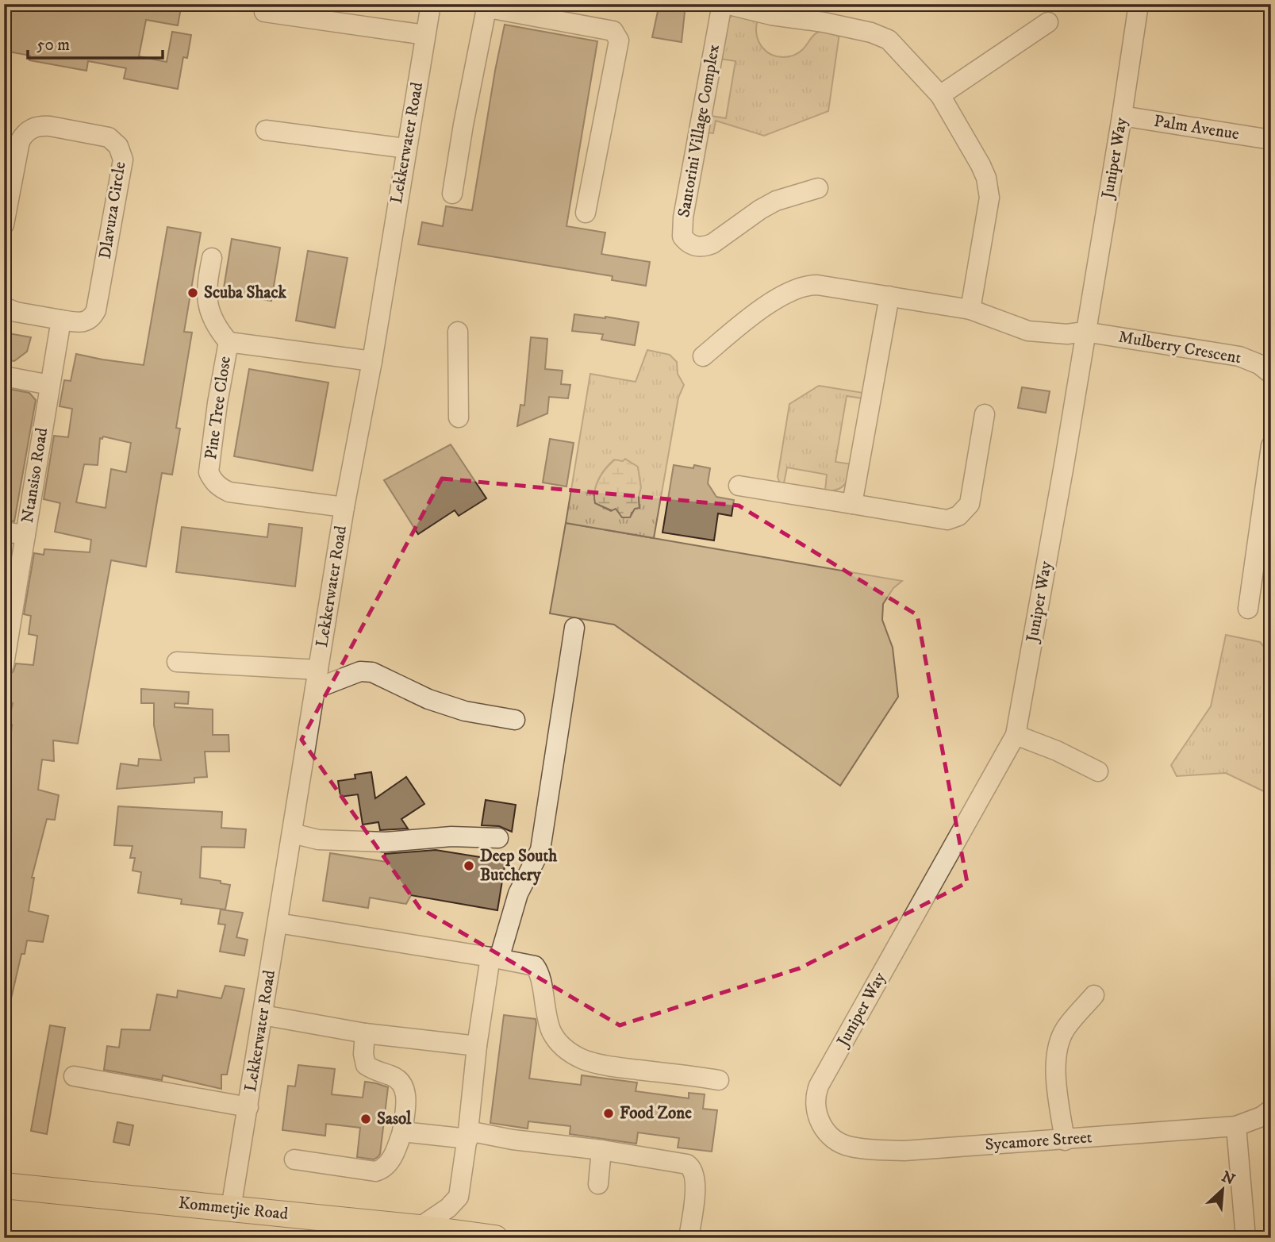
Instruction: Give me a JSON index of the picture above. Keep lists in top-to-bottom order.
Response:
{
  "streets": {
    "main road": ["Kommetjie Road"],
    "street": [
      "Palm Avenue",
      "Santorini Village Complex",
      "Lekkerwater Road",
      "Juniper Way",
      "Dlavuza Circle",
      "Mulberry Crescent",
      "Pine Tree Close",
      "Ntansiso Road",
      "Sycamore Street"
    ]
  },
  "crossings": [
    ["Palm Avenue", "Juniper Way"],
    ["Lekkerwater Road", "Pine Tree Close"],
    ["Lekkerwater Road", "Kommetjie Road"],
    ["Juniper Way", "Mulberry Crescent"],
    ["Juniper Way", "Sycamore Street"]
  ],
  "places": [
    "Scuba Shack",
    "Deep South Butchery",
    "Food Zone",
    "Sasol"
  ],
  "scale_bar": "50 m",
  "north": "top right"
}
